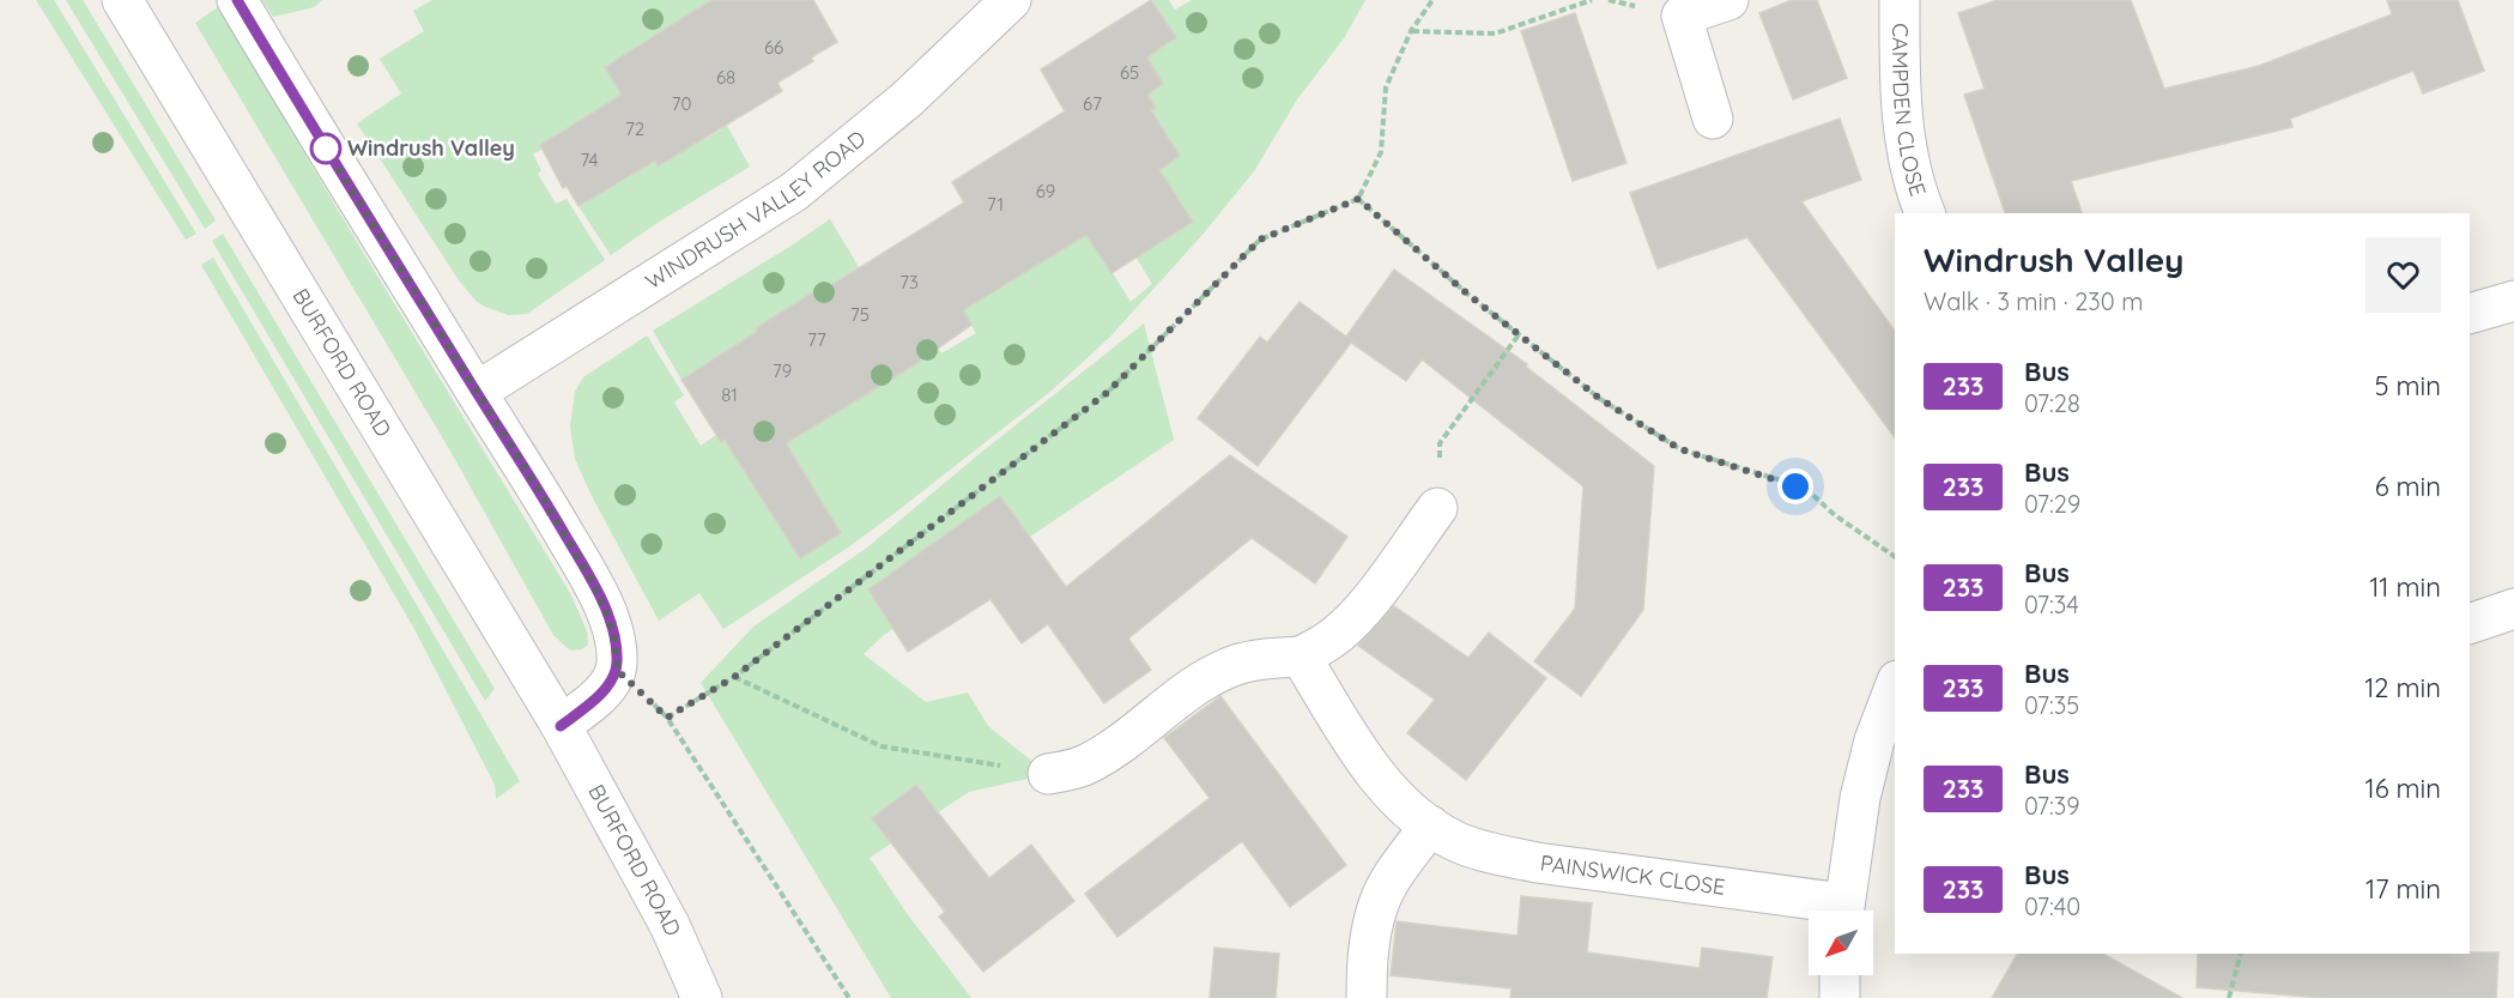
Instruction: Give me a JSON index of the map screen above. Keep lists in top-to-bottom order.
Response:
{
  "streets": {
    "street": [
      "CAMPDEN CLOSE",
      "WINDRUSH VALLEY ROAD",
      "BURFORD ROAD",
      "PAINSWICK CLOSE"
    ]
  },
  "places": ["Windrush Valley"],
  "lines": ["bus line 233"],
  "house_numbers": [
    "66",
    "65",
    "68",
    "70",
    "67",
    "72",
    "74",
    "69",
    "71",
    "73",
    "75",
    "77",
    "79",
    "81"
  ],
  "north": "bottom left",
  "page": {
    "heading": ["Windrush Valley", "Walk · 3 min · 230 m"],
    "list": [
      {
        "mark": "233",
        "name": "Bus",
        "note": "07:28",
        "value": "5 min"
      },
      {
        "mark": "233",
        "name": "Bus",
        "note": "07:29",
        "value": "6 min"
      },
      {
        "mark": "233",
        "name": "Bus",
        "note": "07:34",
        "value": "11 min"
      },
      {
        "mark": "233",
        "name": "Bus",
        "note": "07:35",
        "value": "12 min"
      },
      {
        "mark": "233",
        "name": "Bus",
        "note": "07:39",
        "value": "16 min"
      },
      {
        "mark": "233",
        "name": "Bus",
        "note": "07:40",
        "value": "17 min"
      }
    ]
  }
}
